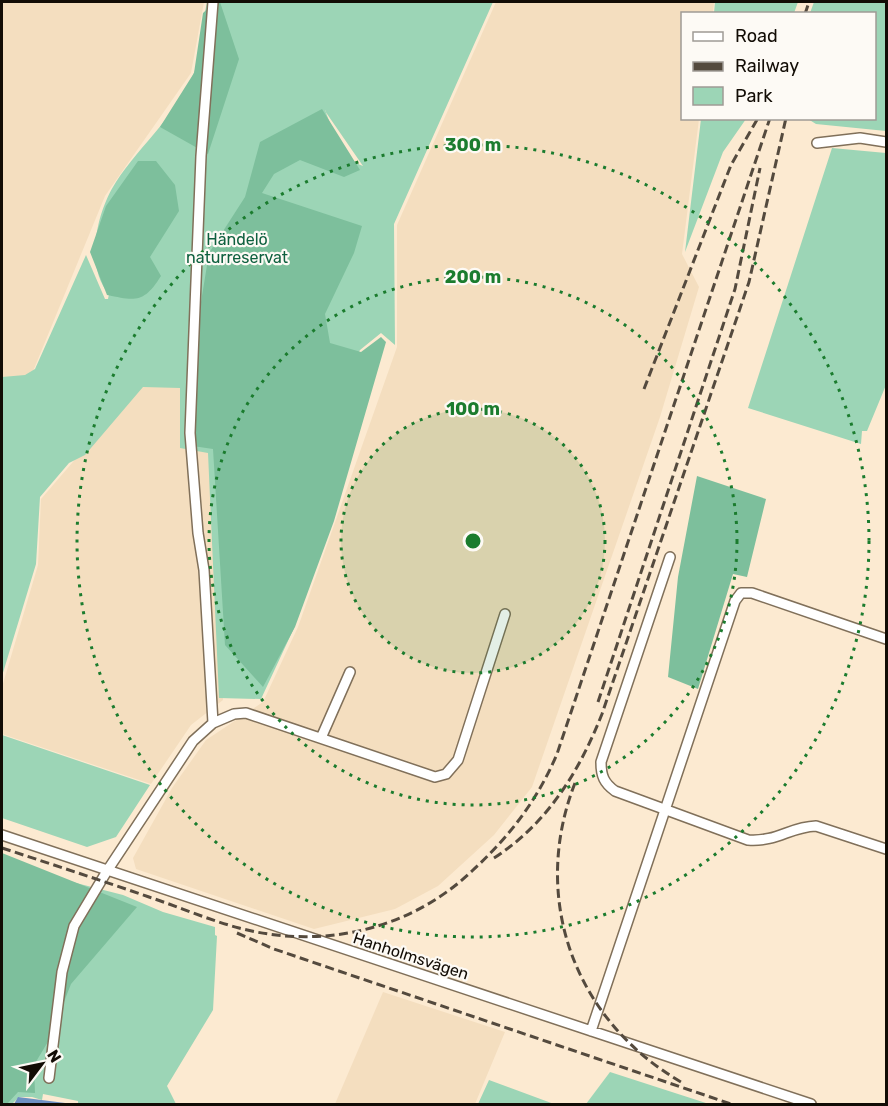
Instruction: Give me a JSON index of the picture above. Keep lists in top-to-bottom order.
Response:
{
  "streets": {
    "street": ["Hanholmsvägen"]
  },
  "parks": ["Händelö naturreservat"],
  "legend": ["Road", "Railway", "Park"],
  "north": "top right",
  "rings": ["300 m", "200 m", "100 m"]
}
